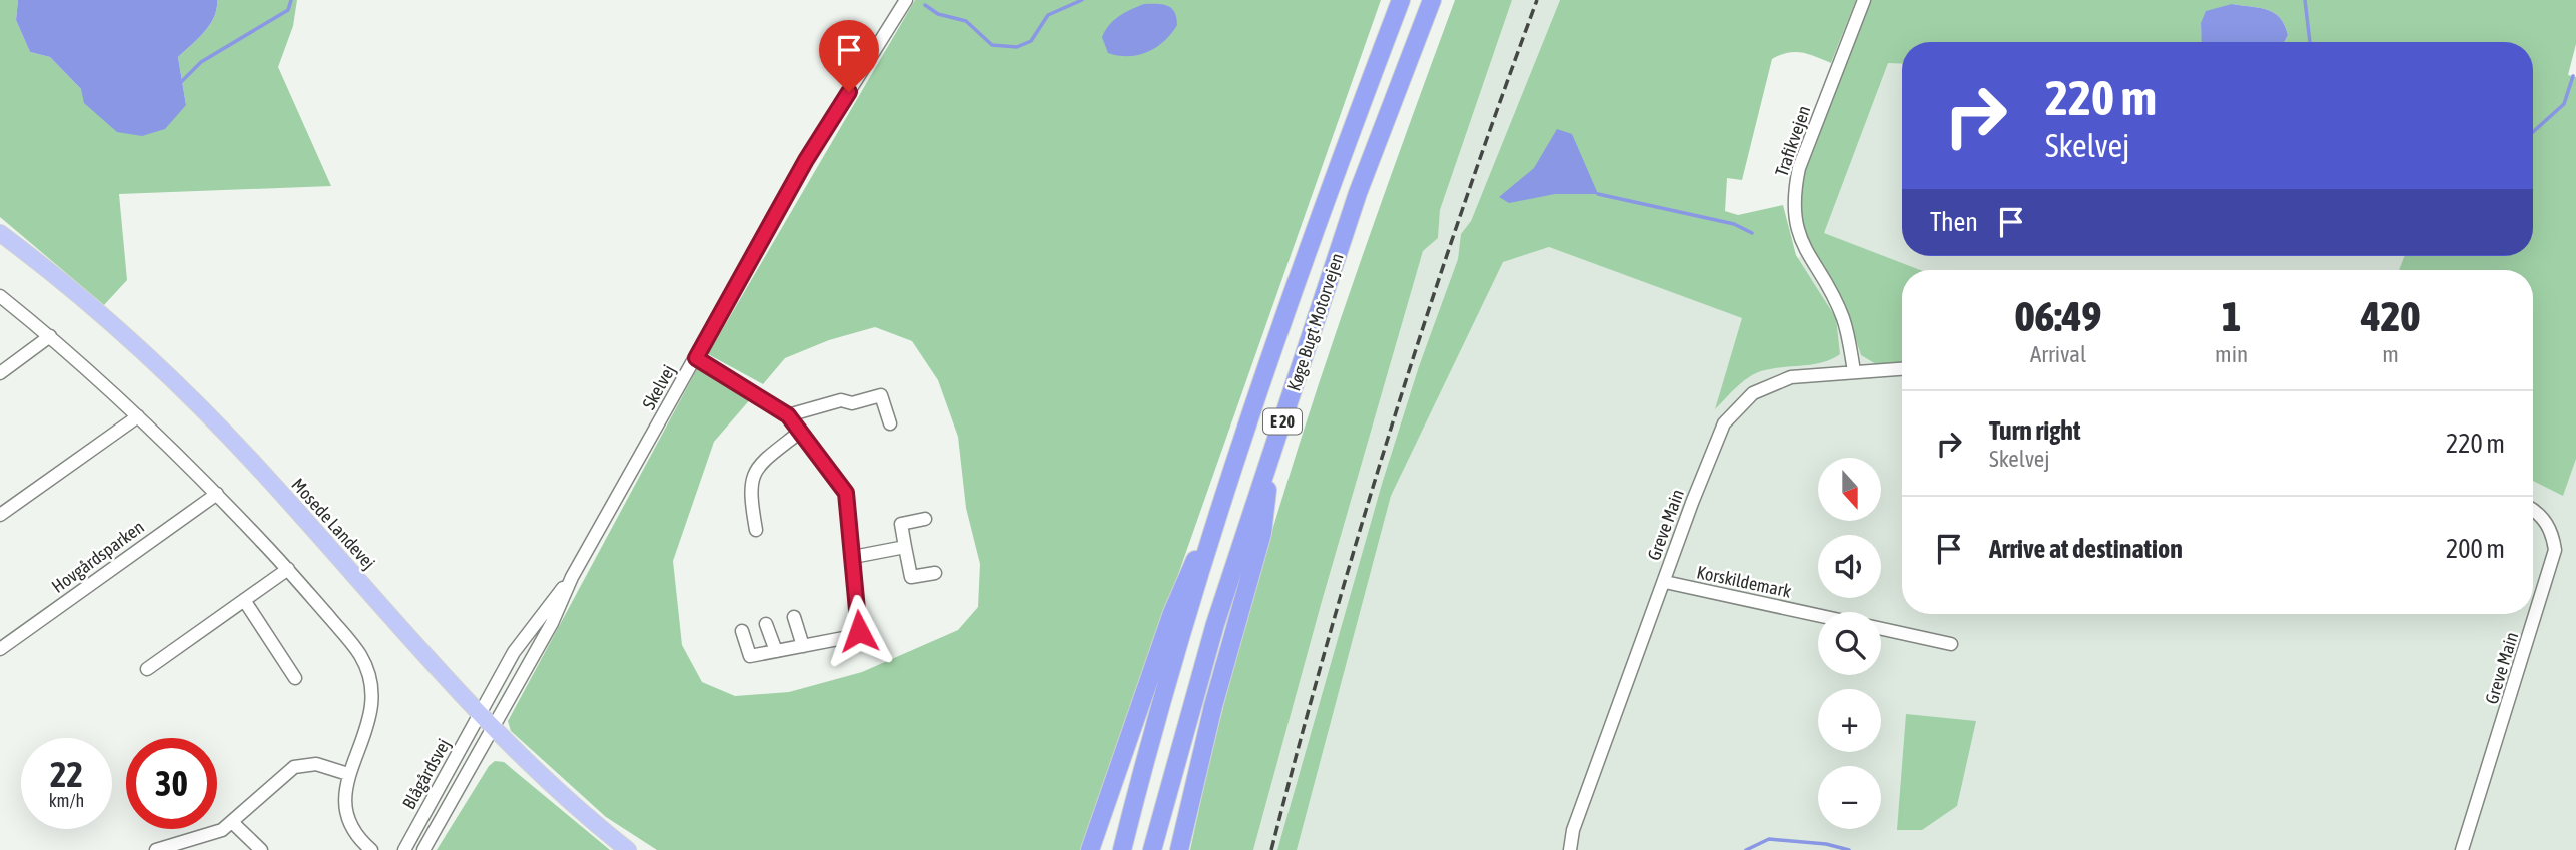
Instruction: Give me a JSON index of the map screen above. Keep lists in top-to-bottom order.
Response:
{
  "streets": {
    "highway": ["Køge Bugt Motorvejen", "E 20"],
    "main road": ["Mosede Landevej"],
    "street": [
      "Trafikvejen",
      "Skelvej",
      "Greve Main",
      "Hovgårdsparken",
      "Korskildemark",
      "Blågårdsvej"
    ]
  },
  "crossings": [
    ["Trafikvejen", "Greve Main"],
    ["Skelvej", "Mosede Landevej"],
    ["Skelvej", "Blågårdsvej"],
    ["Mosede Landevej", "Blågårdsvej"],
    ["Greve Main", "Korskildemark"]
  ],
  "north": "bottom",
  "page": {
    "turn": ["220 m", "Skelvej"],
    "then": "Then",
    "eta": [
      "06:49",
      "Arrival",
      "1",
      "min",
      "420",
      "m"
    ],
    "list": [
      {
        "name": "Turn right",
        "note": "Skelvej",
        "value": "220 m"
      },
      {
        "name": "Arrive at destination",
        "value": "200 m"
      }
    ],
    "map_buttons": ["+", "−"],
    "speed": "22 km/h",
    "limit": "30"
  }
}
